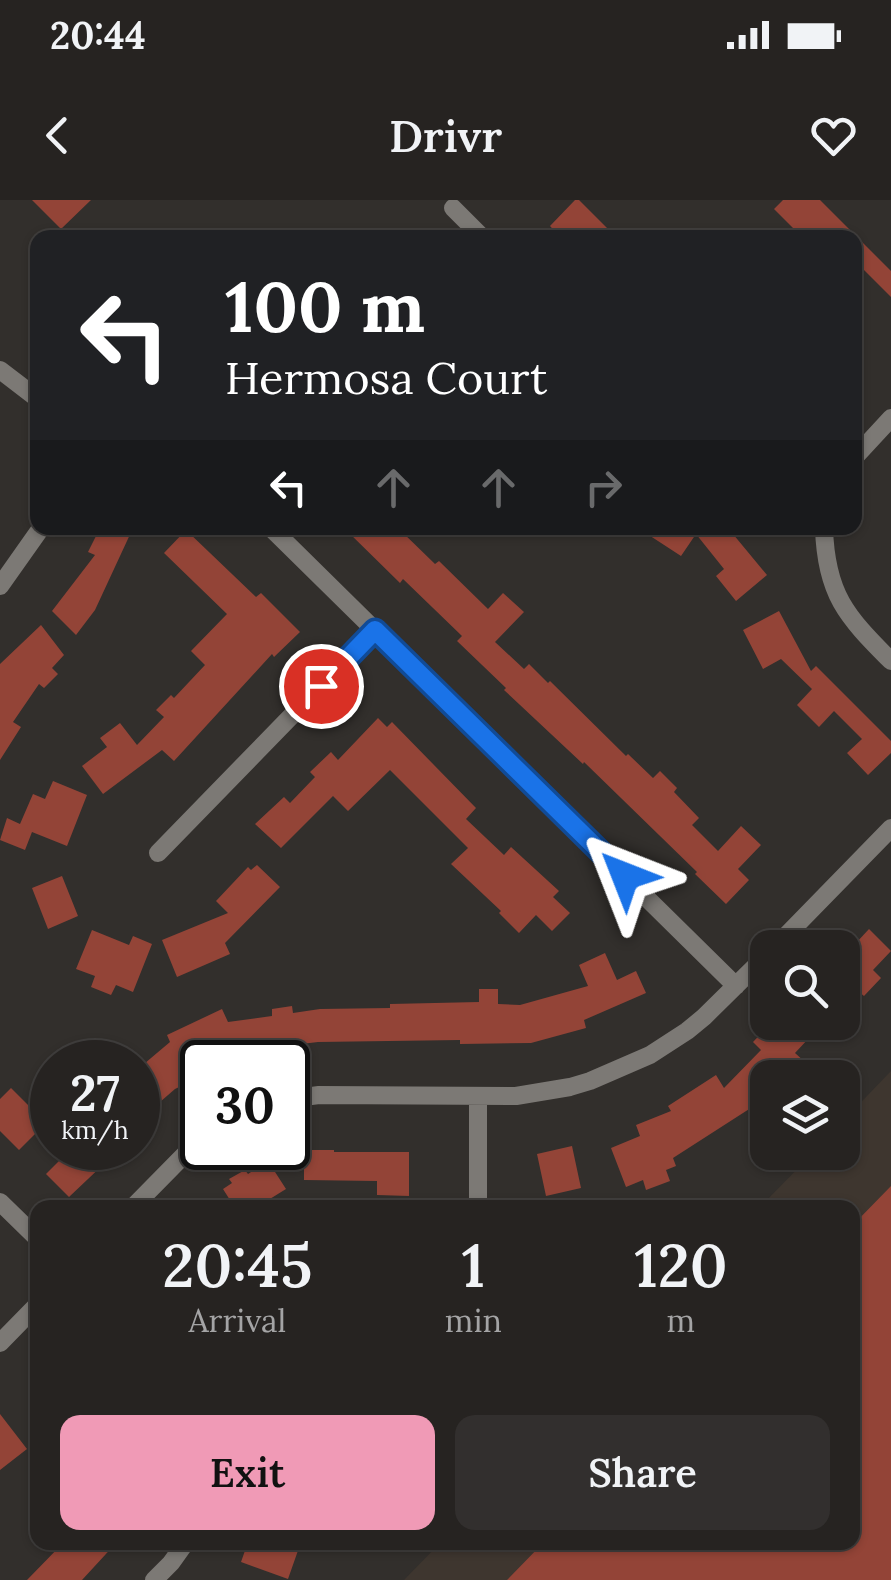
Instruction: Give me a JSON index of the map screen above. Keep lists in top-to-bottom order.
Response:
{
  "page": {
    "status": "20:44",
    "header": "Drivr",
    "turn": ["100 m", "Hermosa Court"],
    "speed": "27 km/h",
    "limit": "30",
    "eta": [
      "20:45",
      "Arrival",
      "1",
      "min",
      "120",
      "m"
    ],
    "buttons": ["Exit", "Share"]
  }
}
